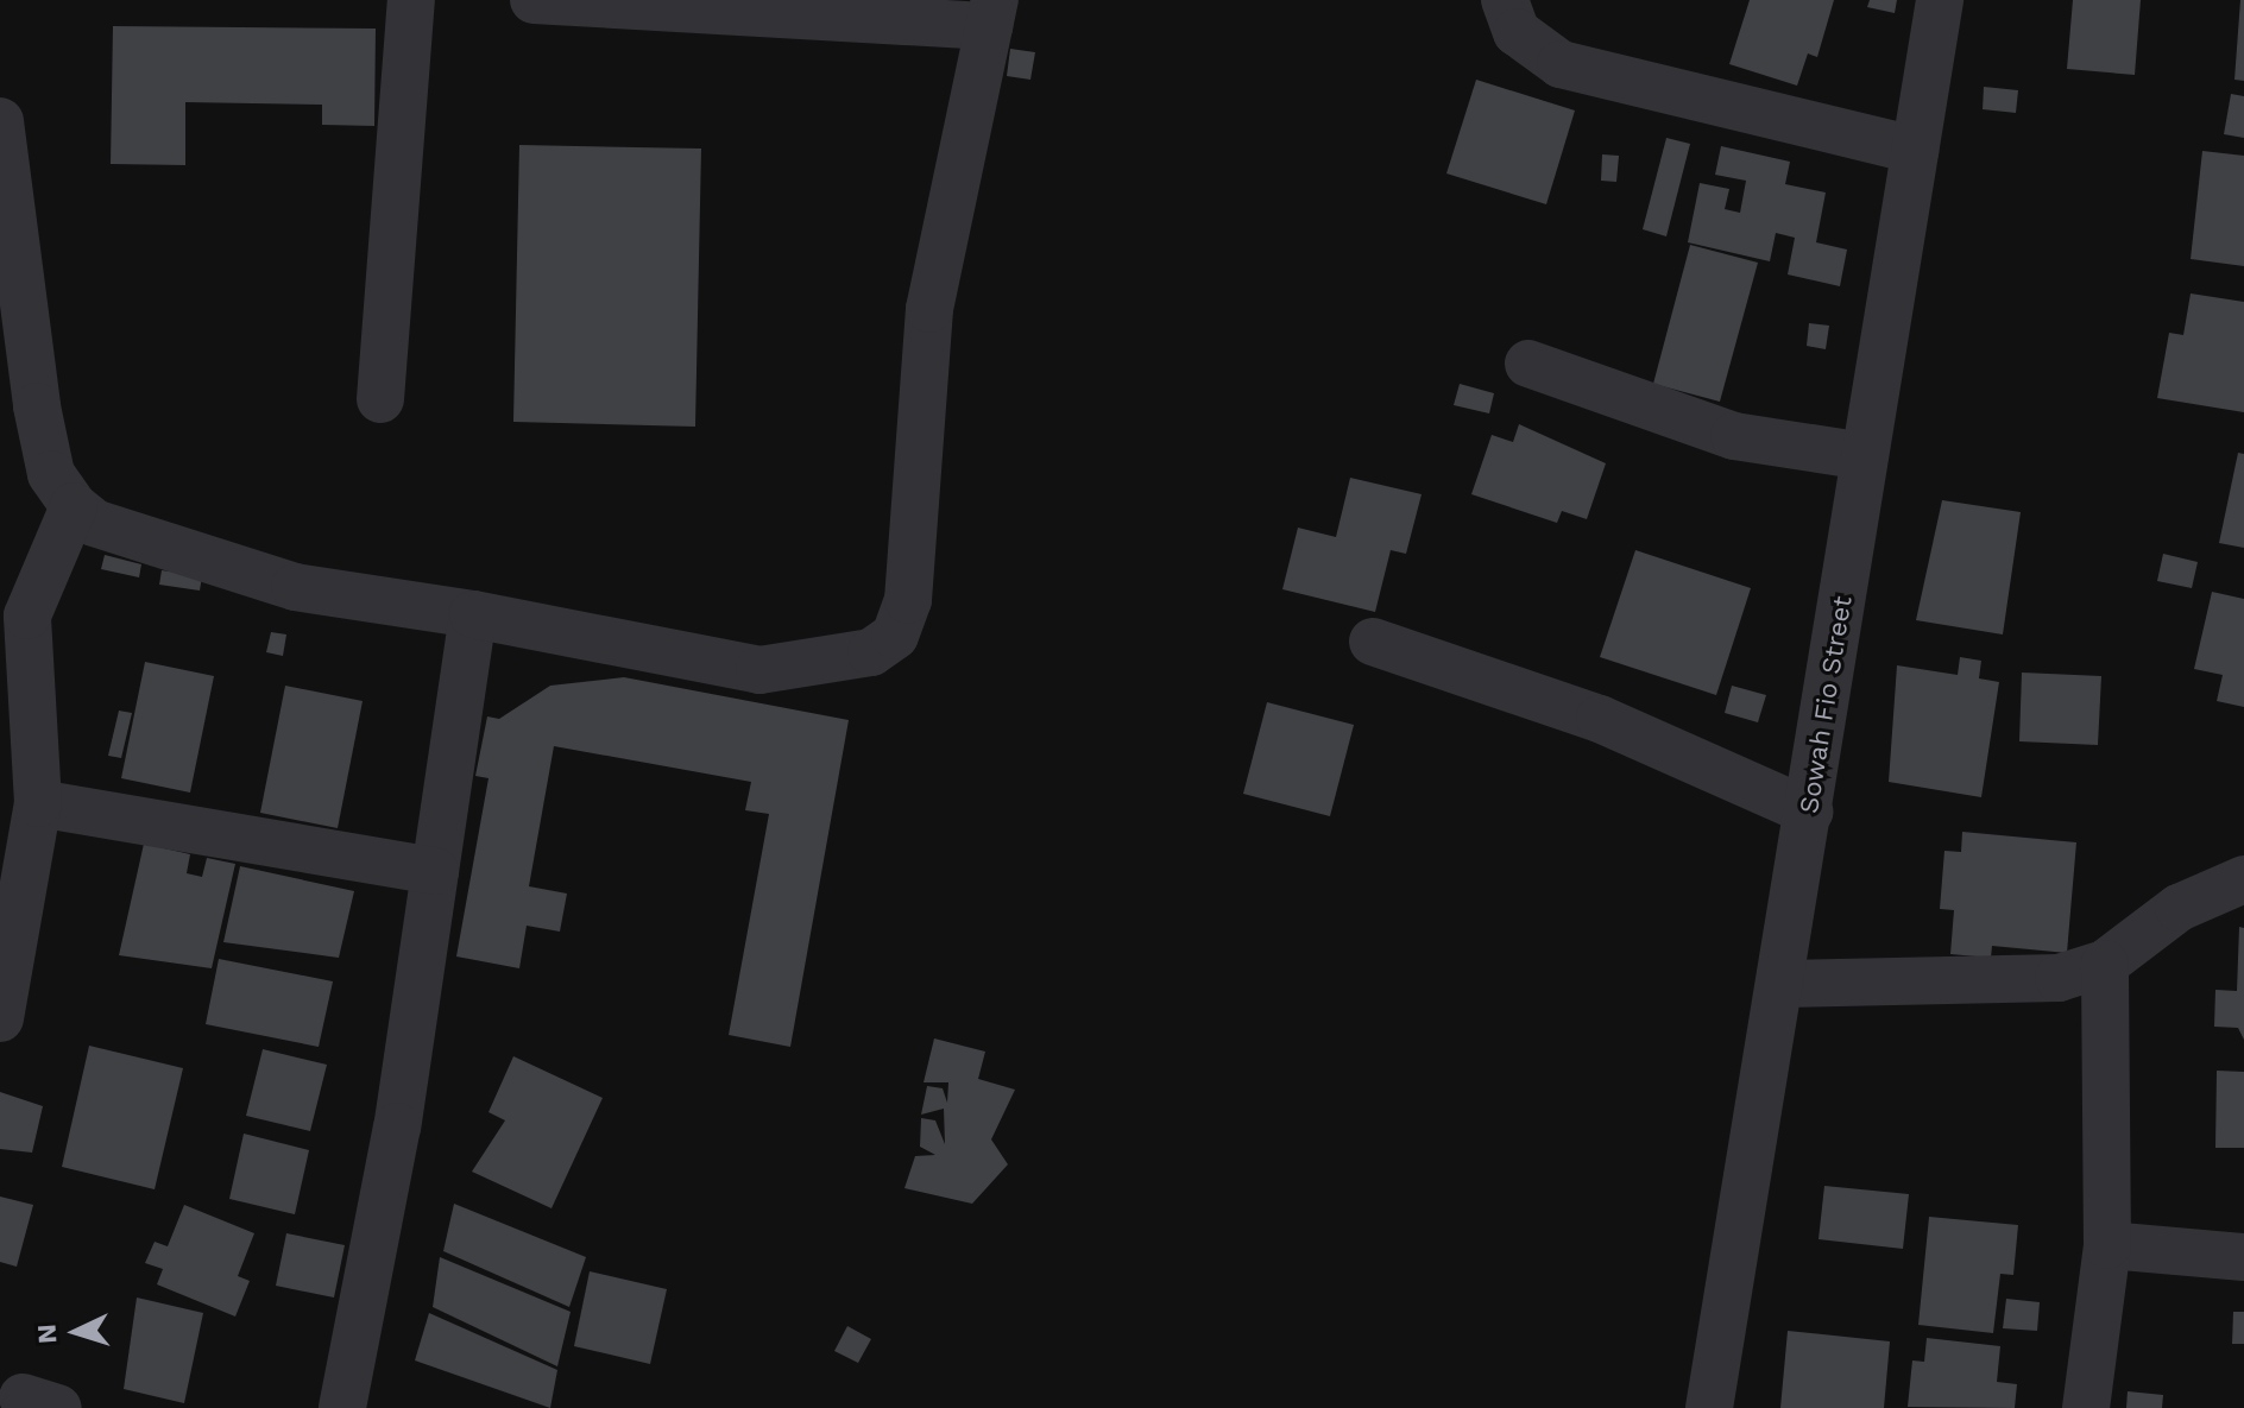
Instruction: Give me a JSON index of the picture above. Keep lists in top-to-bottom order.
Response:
{
  "streets": {
    "street": ["Sowah Fio Street"]
  },
  "north": "left"
}
